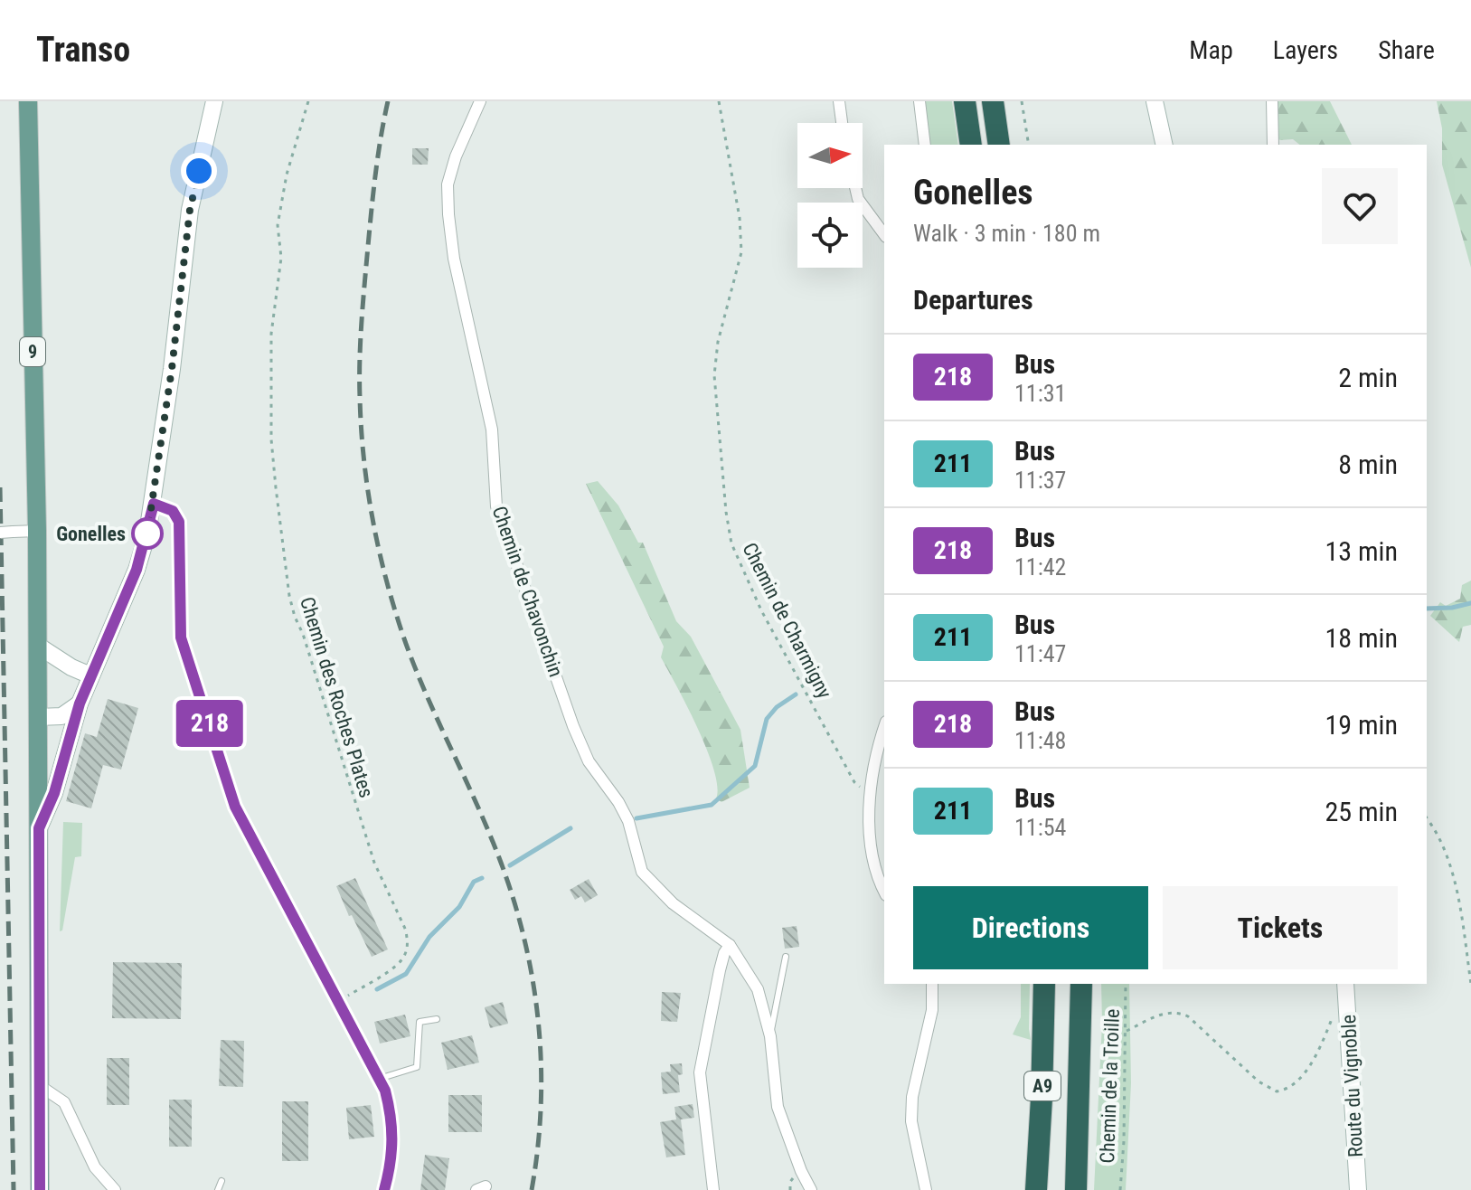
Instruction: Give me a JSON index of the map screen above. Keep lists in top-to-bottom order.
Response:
{
  "streets": {
    "highway": ["A9"],
    "main road": ["9", "Route du Vignoble"],
    "street": ["Chemin de Chavonchin"],
    "path": ["Chemin de Charmigny", "Chemin des Roches Plates", "Chemin de la Troille"]
  },
  "places": ["Gonelles"],
  "lines": ["bus line 218"],
  "north": "right",
  "page": {
    "header": "Transo",
    "nav": ["Map", "Layers", "Share"],
    "on_map": "218",
    "heading": [
      ["Gonelles", "Walk · 3 min · 180 m"],
      "Departures"
    ],
    "list": [
      {
        "mark": "218",
        "name": "Bus",
        "note": "11:31",
        "value": "2 min"
      },
      {
        "mark": "211",
        "name": "Bus",
        "note": "11:37",
        "value": "8 min"
      },
      {
        "mark": "218",
        "name": "Bus",
        "note": "11:42",
        "value": "13 min"
      },
      {
        "mark": "211",
        "name": "Bus",
        "note": "11:47",
        "value": "18 min"
      },
      {
        "mark": "218",
        "name": "Bus",
        "note": "11:48",
        "value": "19 min"
      },
      {
        "mark": "211",
        "name": "Bus",
        "note": "11:54",
        "value": "25 min"
      }
    ],
    "buttons": ["Directions", "Tickets"]
  }
}
